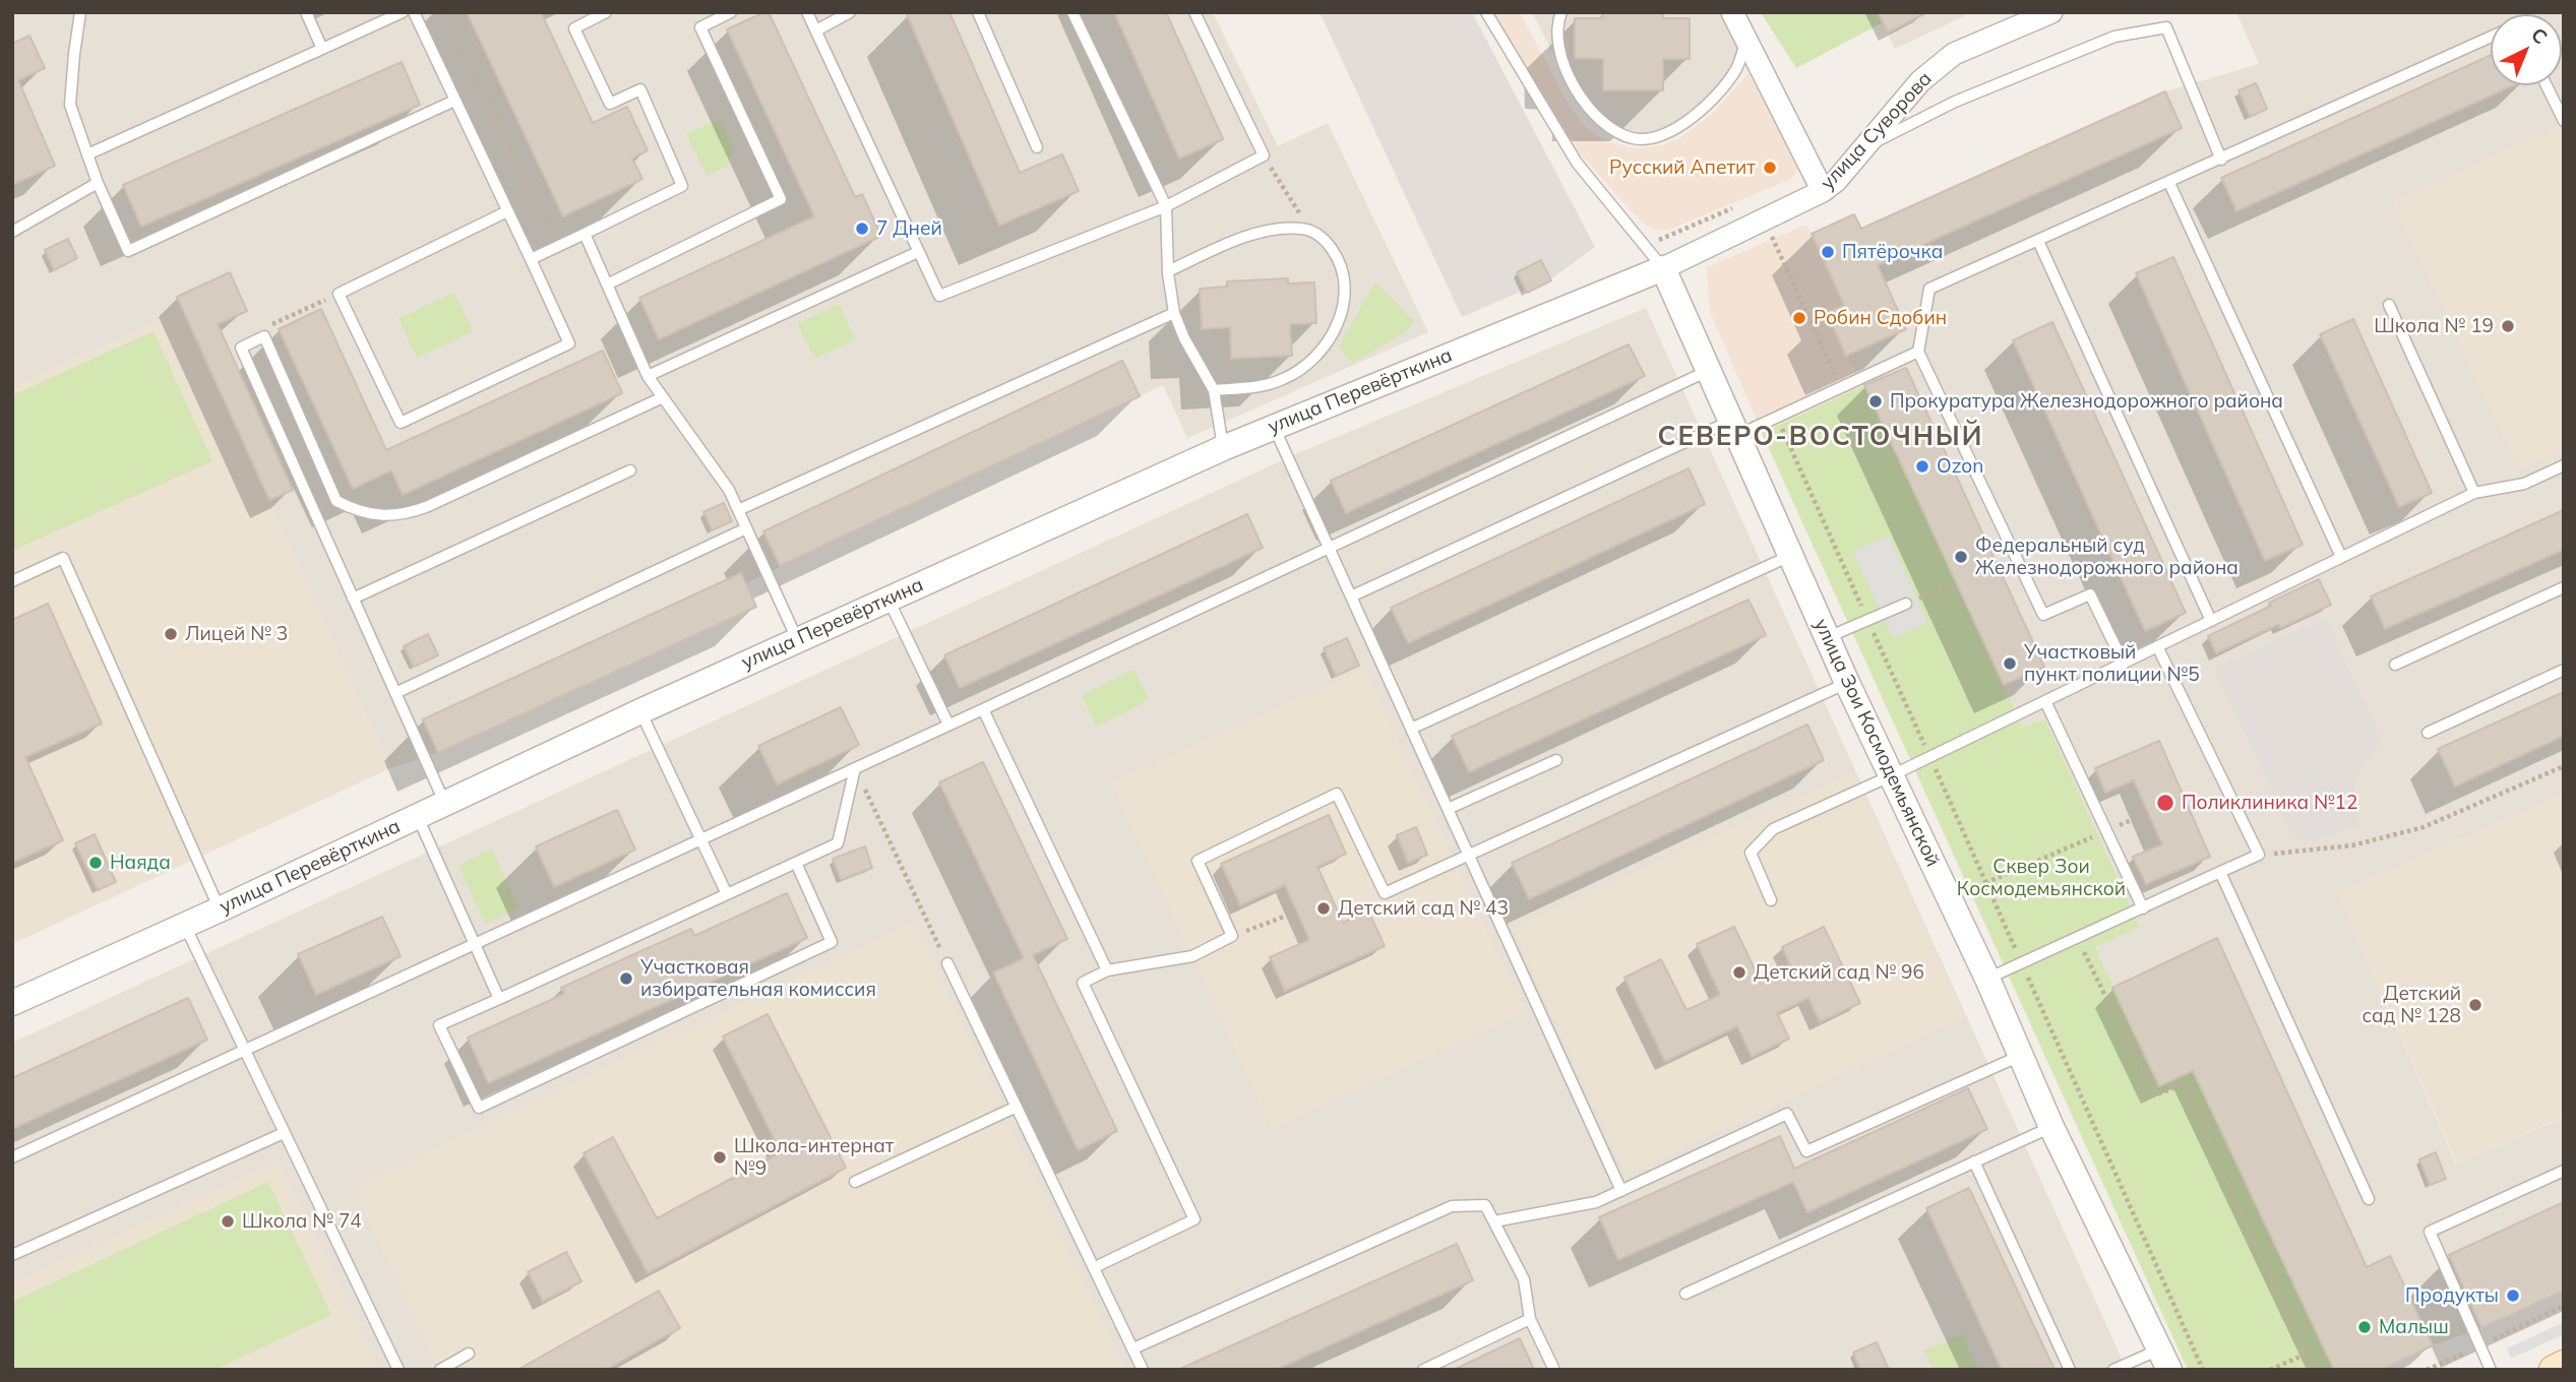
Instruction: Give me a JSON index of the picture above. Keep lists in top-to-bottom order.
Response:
{
  "streets": {
    "street": ["улица Суворова", "улица Перевёрткина", "улица Зои Космодемьянской"]
  },
  "crossings": [
    ["улица Суворова", "улица Перевёрткина"],
    ["улица Суворова", "улица Зои Космодемьянской"],
    ["улица Перевёрткина", "улица Зои Космодемьянской"]
  ],
  "districts": ["СЕВЕРО-ВОСТОЧНЫЙ"],
  "parks": ["Сквер Зои Космодемьянской"],
  "places": [
    "Русский Апетит",
    "7 Дней",
    "Пятёрочка",
    "Робин Сдобин",
    "Школа № 19",
    "Прокуратура Железнодорожного района",
    "Ozon",
    "Федеральный суд Железнодорожного района",
    "Лицей № 3",
    "Участковый пункт полиции №5",
    "Поликлиника №12",
    "Наяда",
    "Детский сад № 43",
    "Детский сад № 96",
    "Участковая избирательная комиссия",
    "Детский сад № 128",
    "Школа-интернат №9",
    "Школа № 74",
    "Продукты",
    "Малыш"
  ],
  "north": "top right"
}
